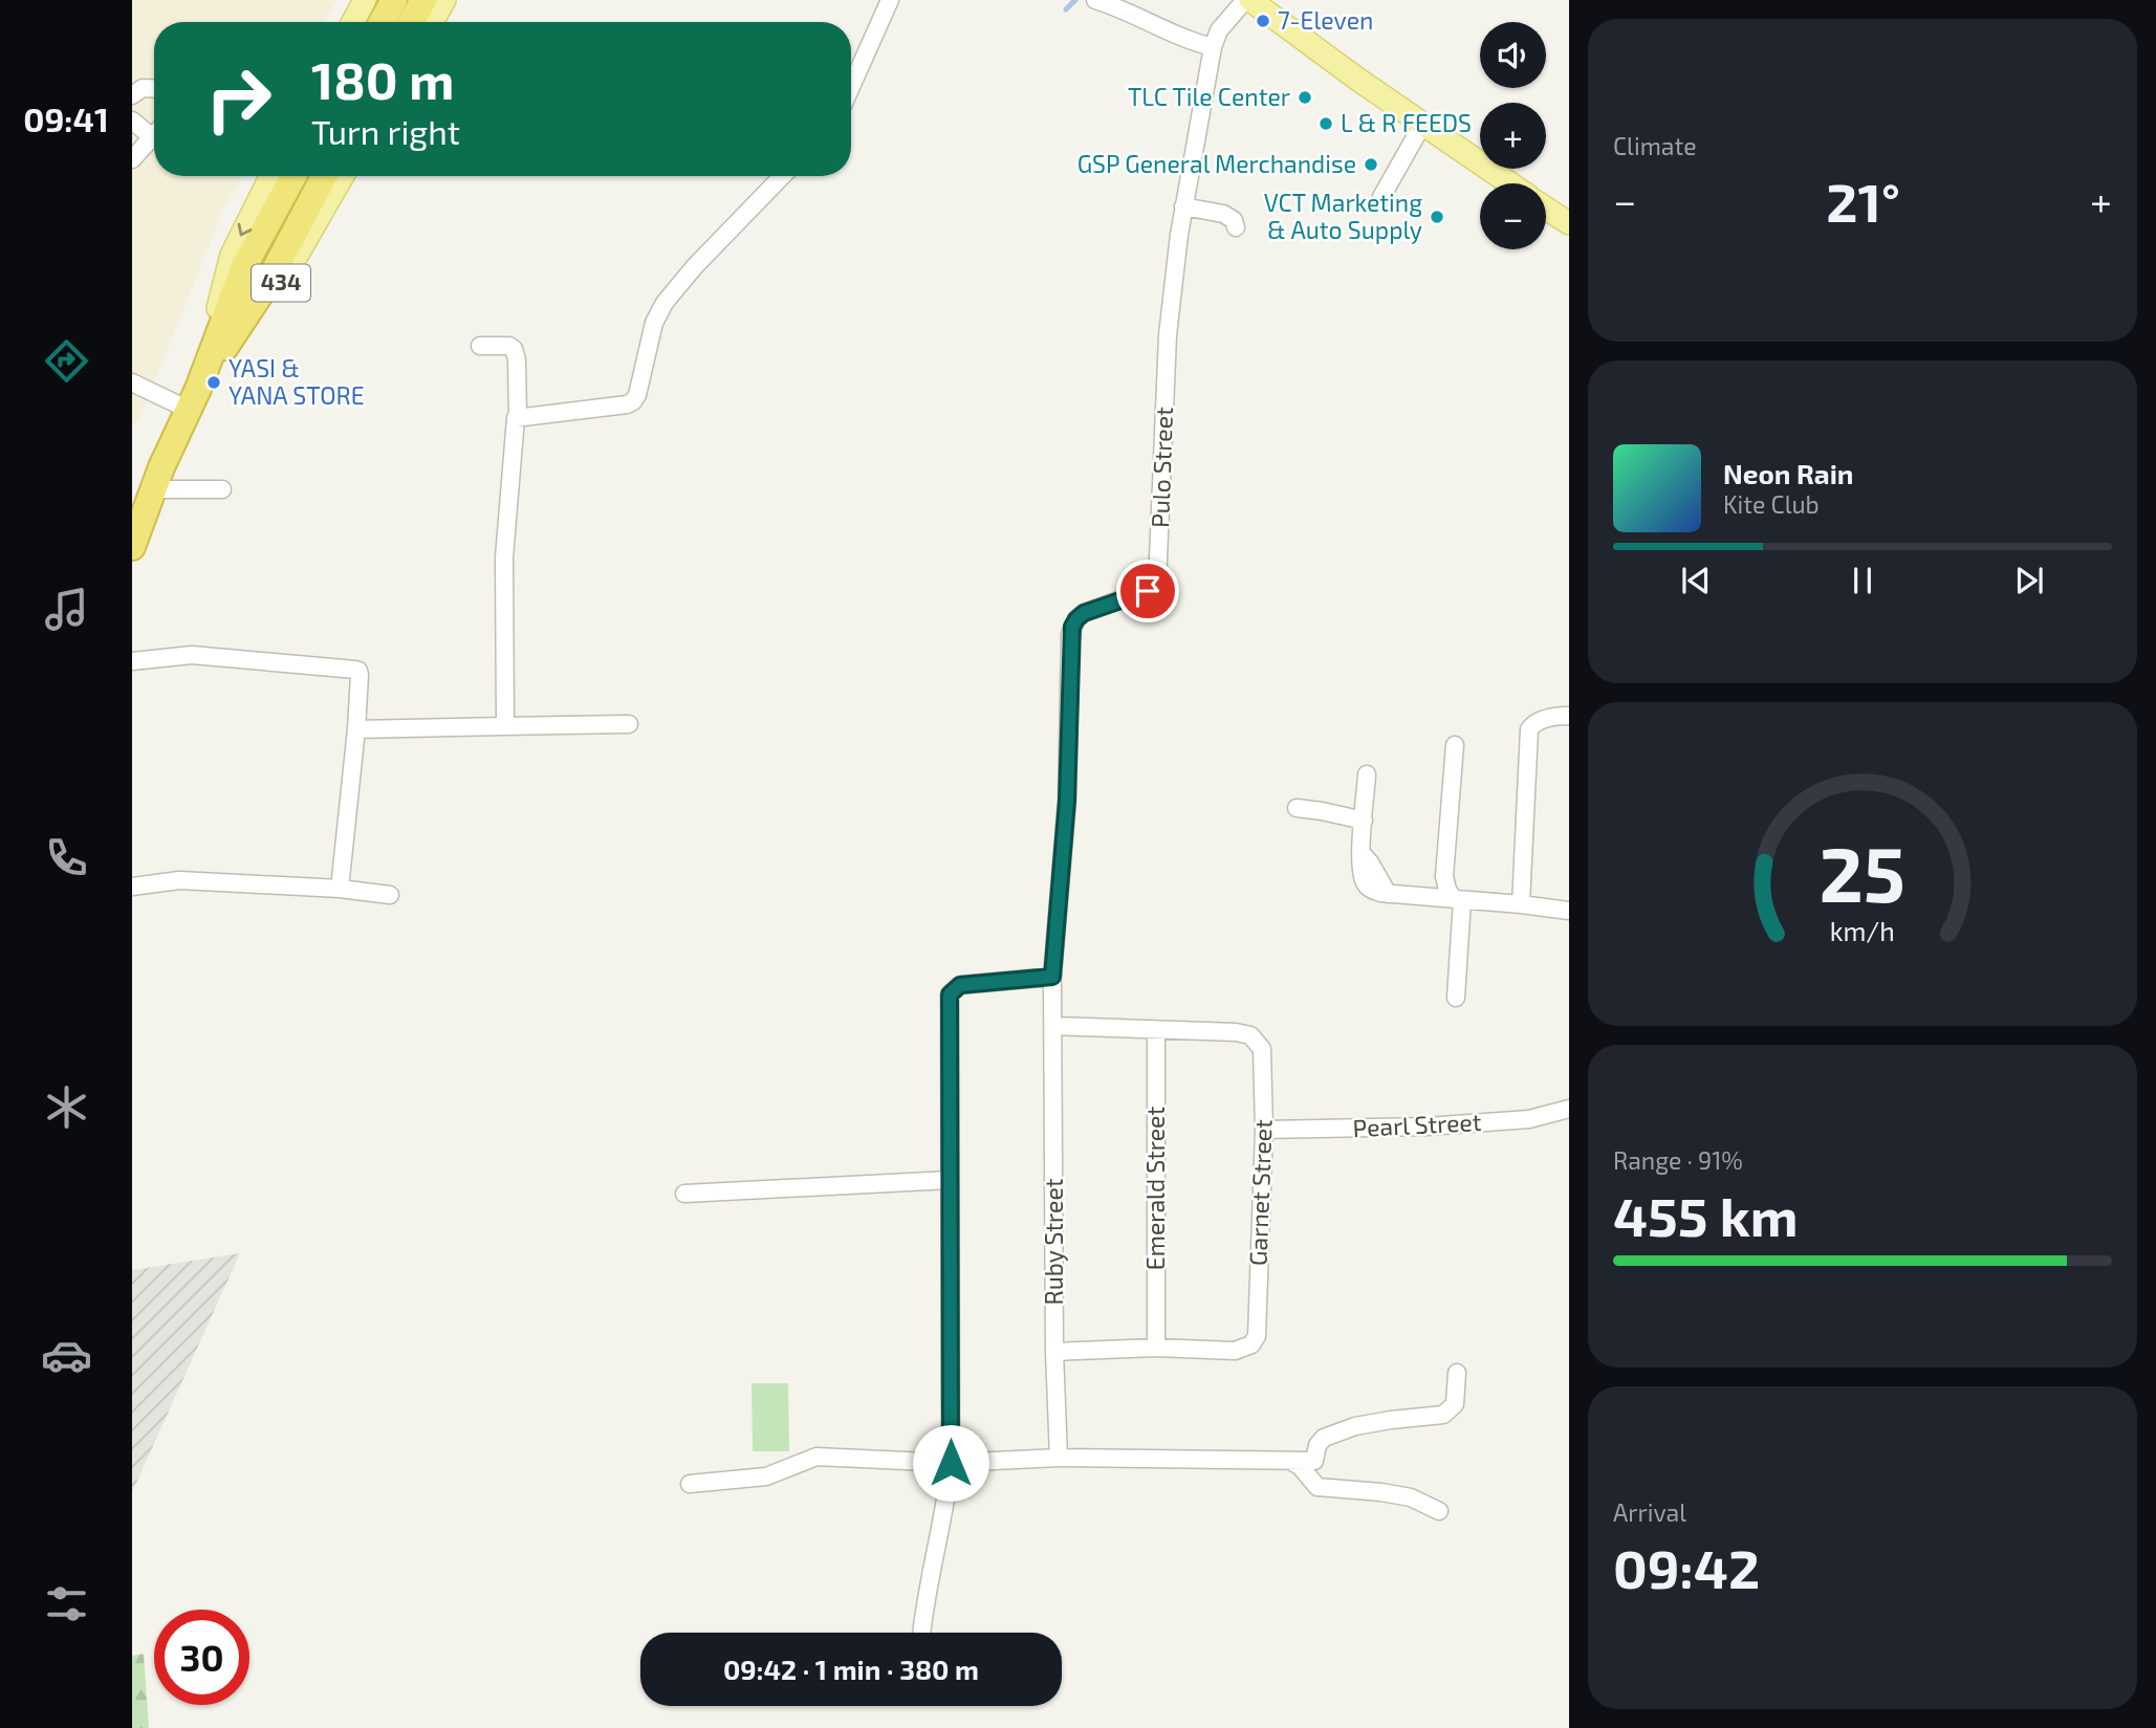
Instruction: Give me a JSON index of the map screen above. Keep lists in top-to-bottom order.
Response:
{
  "streets": {
    "highway": ["434"],
    "street": [
      "Pulo Street",
      "Pearl Street",
      "Emerald Street",
      "Garnet Street",
      "Ruby Street"
    ]
  },
  "crossings": [
    ["Pulo Street", "Ruby Street"],
    ["Pearl Street", "Garnet Street"],
    ["Emerald Street", "Garnet Street"]
  ],
  "places": [
    "7-Eleven",
    "TLC Tile Center",
    "L & R FEEDS",
    "GSP General Merchandise",
    "VCT Marketing & Auto Supply",
    "YASI & YANA STORE"
  ],
  "page": {
    "tabs": "09:41",
    "tile": [
      "Climate",
      ["Range · 91%", "455 km"],
      ["Arrival", "09:42"]
    ],
    "map_buttons": ["+", "−"],
    "turn": ["180 m", "Turn right"],
    "heat": ["−", "21°", "+"],
    "song": ["Neon Rain", "Kite Club"],
    "limit": "30",
    "trip": "09:42 · 1 min · 380 m",
    "gauge": ["25", "km/h"]
  }
}
